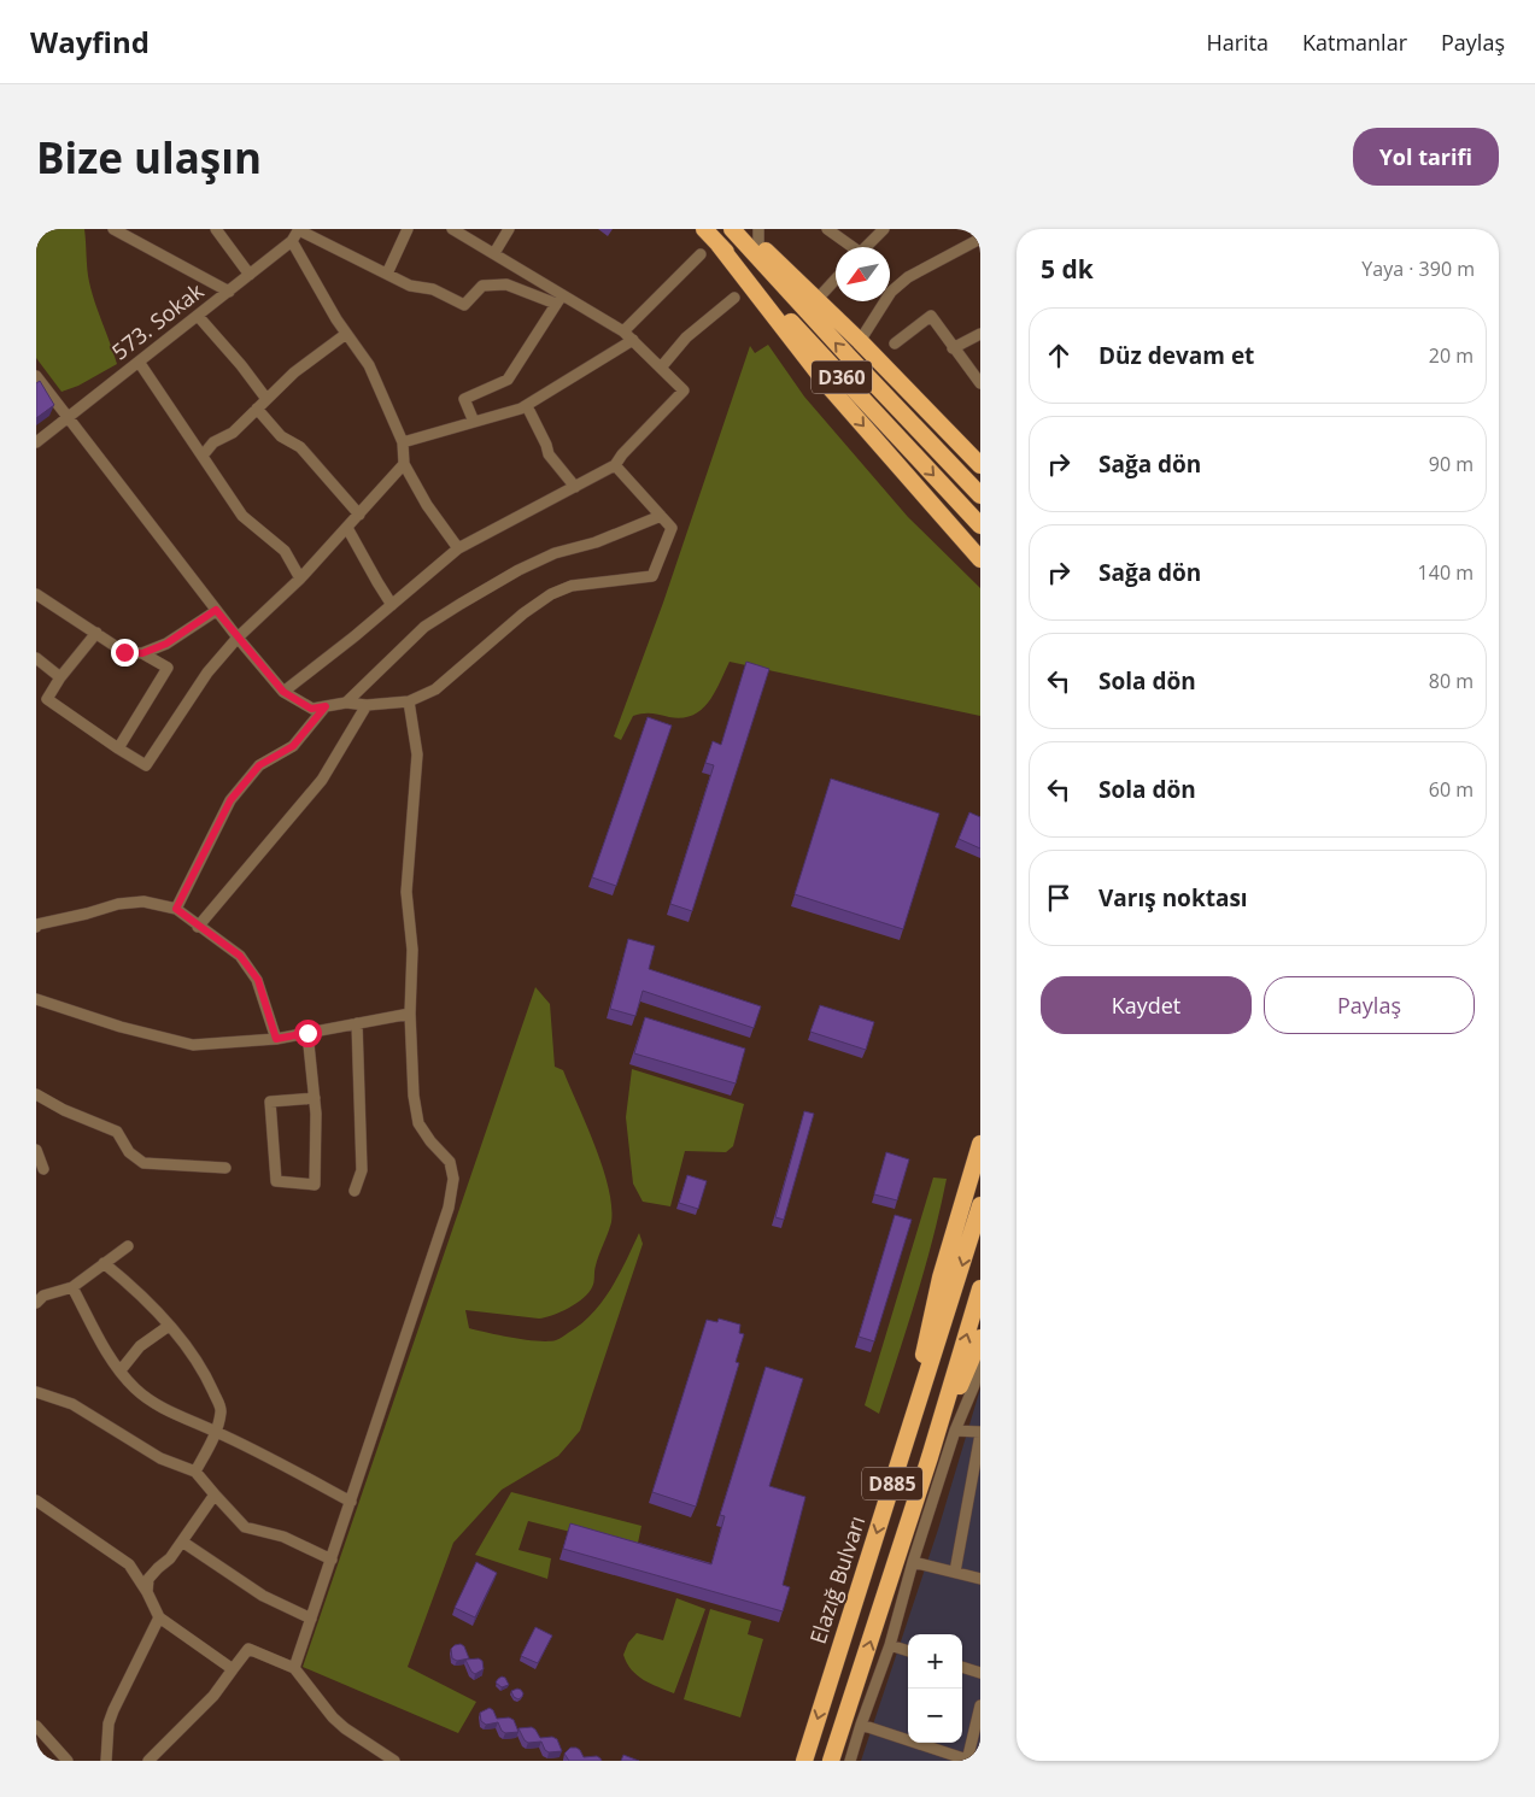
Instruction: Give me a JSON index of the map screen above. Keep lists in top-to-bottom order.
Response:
{
  "streets": {
    "highway": ["D360", "D885", "Elazığ Bulvarı"],
    "street": ["573. Sokak"]
  },
  "north": "bottom left",
  "page": {
    "header": "Wayfind",
    "nav": ["Harita", "Katmanlar", "Paylaş"],
    "buttons": [
      "Yol tarifi",
      ["Kaydet", "Paylaş"]
    ],
    "title": "Bize ulaşın",
    "heading": ["5 dk", "Yaya · 390 m"],
    "list": [
      ["Düz devam et", "20 m"],
      ["Sağa dön", "90 m"],
      ["Sağa dön", "140 m"],
      ["Sola dön", "80 m"],
      ["Sola dön", "60 m"],
      "Varış noktası"
    ],
    "map_buttons": ["+", "−"]
  }
}
